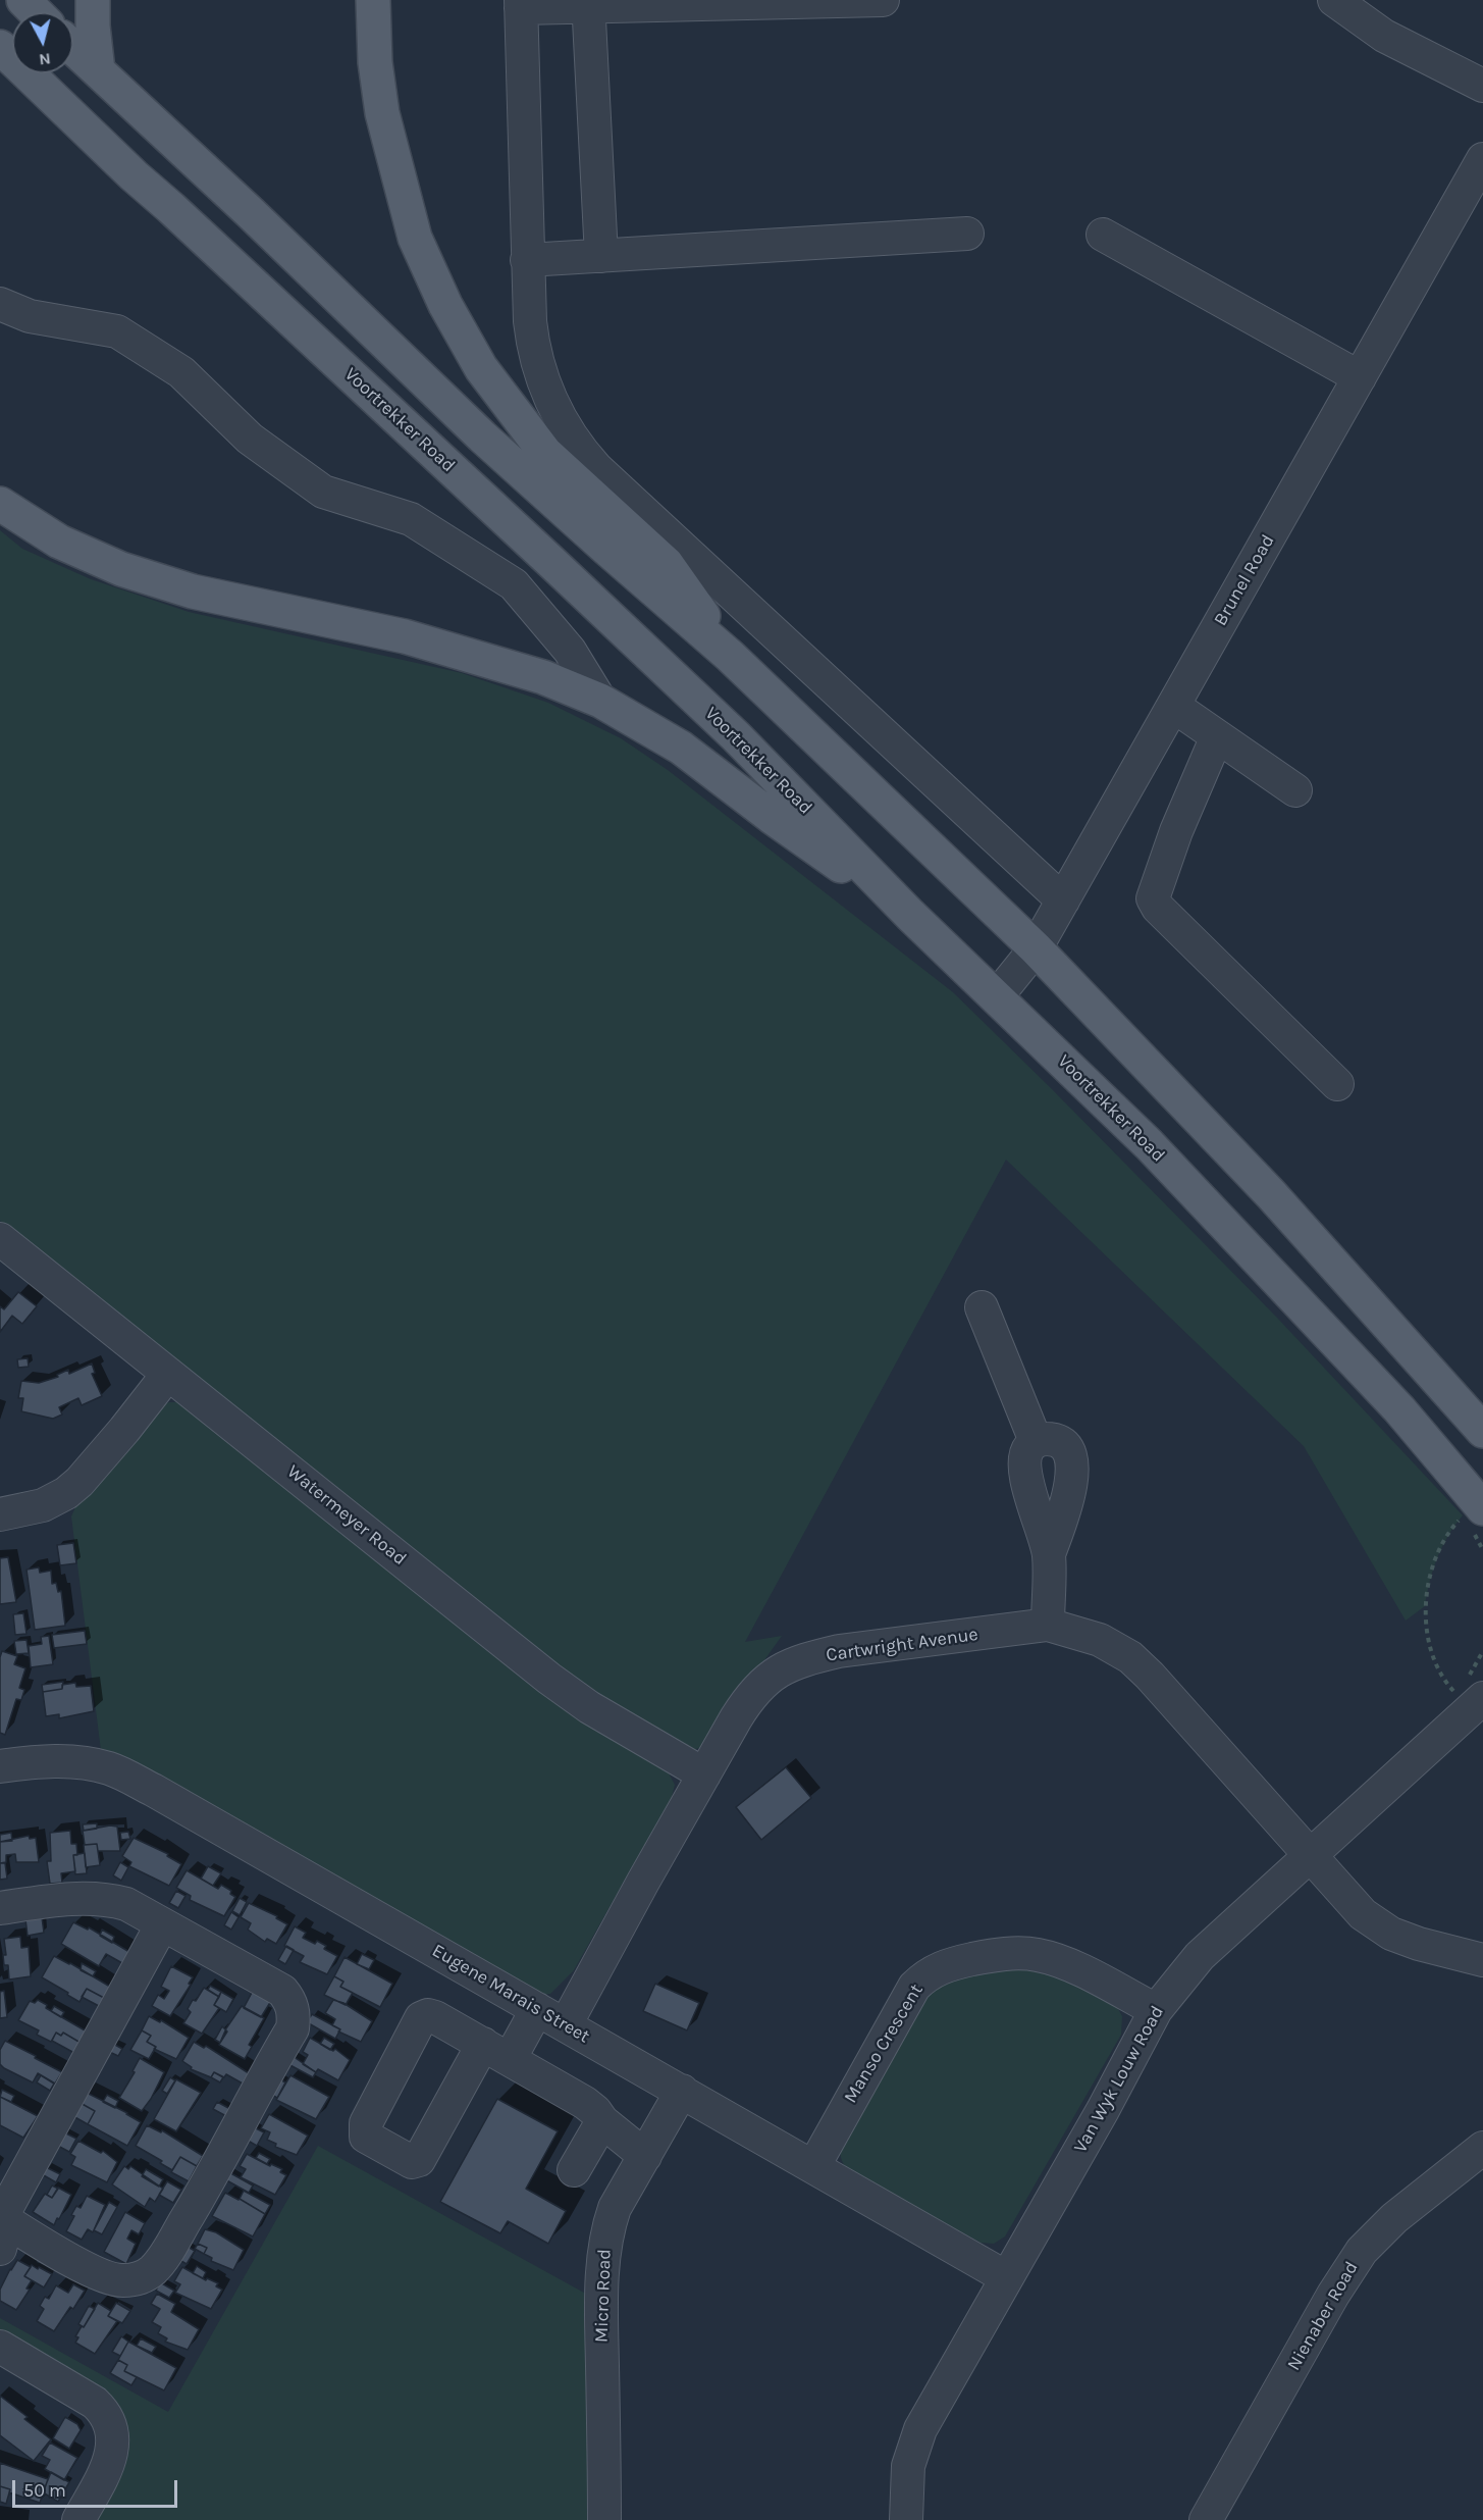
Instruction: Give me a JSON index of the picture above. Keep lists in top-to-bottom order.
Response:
{
  "streets": {
    "main road": ["Voortrekker Road"],
    "street": [
      "Brunel Road",
      "Watermeyer Road",
      "Cartwright Avenue",
      "Eugene Marais Street",
      "Manso Crescent",
      "Van Wyk Louw Road",
      "Micro Road",
      "Nienaber Road"
    ]
  },
  "crossings": [
    ["Voortrekker Road", "Brunel Road"],
    ["Watermeyer Road", "Cartwright Avenue"],
    ["Cartwright Avenue", "Eugene Marais Street"],
    ["Cartwright Avenue", "Van Wyk Louw Road"],
    ["Eugene Marais Street", "Manso Crescent"],
    ["Eugene Marais Street", "Van Wyk Louw Road"],
    ["Eugene Marais Street", "Micro Road"],
    ["Manso Crescent", "Van Wyk Louw Road"]
  ],
  "scale_bar": "50 m",
  "north": "bottom"
}
